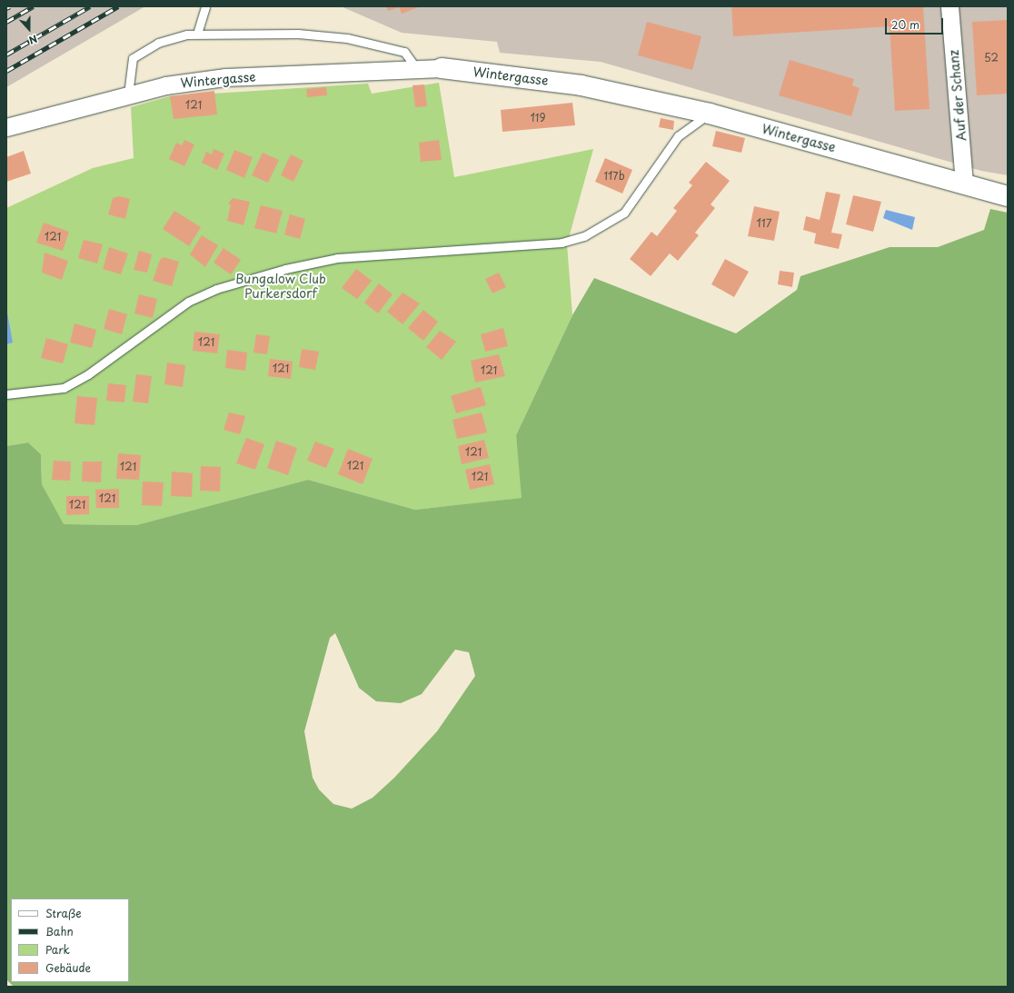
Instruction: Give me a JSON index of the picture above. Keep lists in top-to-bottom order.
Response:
{
  "streets": {
    "street": ["Wintergasse", "Auf der Schanz"]
  },
  "crossings": [
    ["Wintergasse", "Auf der Schanz"]
  ],
  "parks": ["Bungalow Club Purkersdorf"],
  "house_numbers": [
    "52",
    "121",
    "119",
    "117b",
    "117",
    "121",
    "121",
    "121",
    "121",
    "121",
    "121",
    "121",
    "121",
    "121",
    "121"
  ],
  "legend": [
    "Straße",
    "Bahn",
    "Park",
    "Gebäude"
  ],
  "scale_bar": "20 m",
  "north": "bottom"
}
